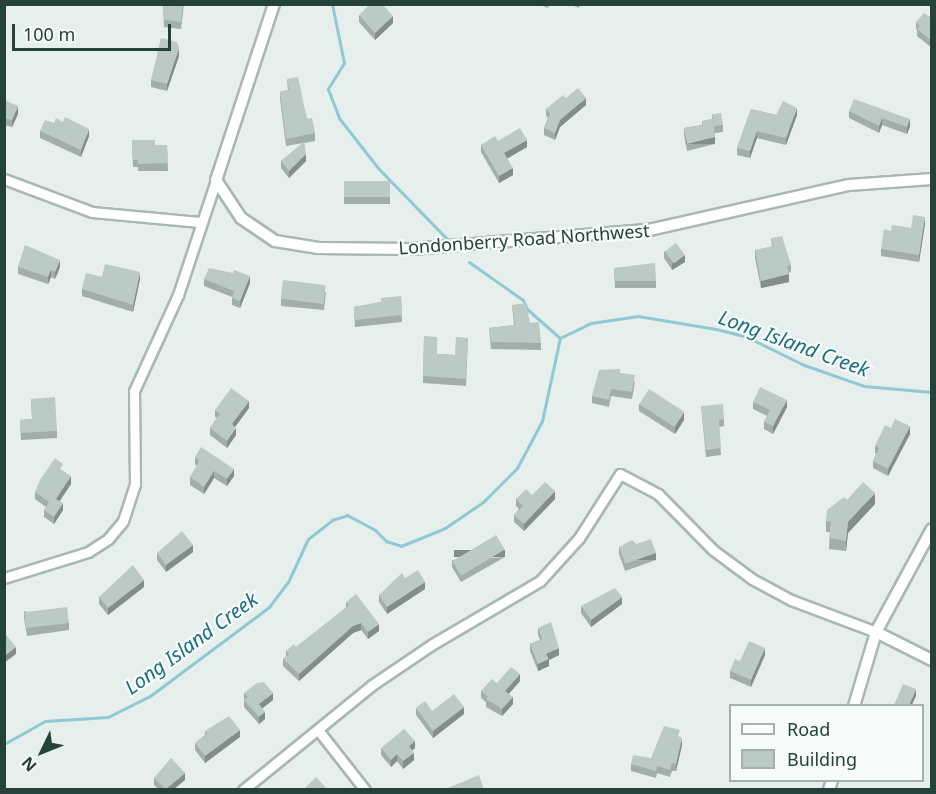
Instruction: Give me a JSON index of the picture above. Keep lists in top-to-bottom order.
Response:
{
  "streets": {
    "street": ["Londonberry Road Northwest"]
  },
  "water": ["Long Island Creek"],
  "legend": ["Road", "Building"],
  "scale_bar": "100 m",
  "north": "bottom left"
}
